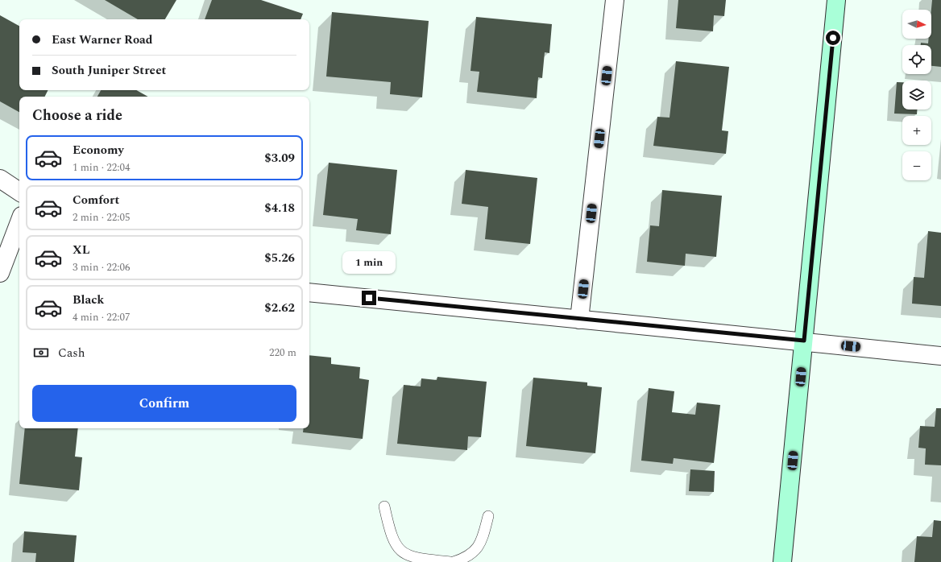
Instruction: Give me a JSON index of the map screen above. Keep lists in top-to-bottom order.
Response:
{
  "north": "right",
  "page": {
    "map_buttons": ["+", "−"],
    "banner": ["East Warner Road", "South Juniper Street"],
    "heading": "Choose a ride",
    "list": [
      {
        "name": "Economy",
        "note": "1 min · 22:04",
        "value": "$3.09"
      },
      {
        "name": "Comfort",
        "note": "2 min · 22:05",
        "value": "$4.18"
      },
      {
        "name": "XL",
        "note": "3 min · 22:06",
        "value": "$5.26"
      },
      {
        "name": "Black",
        "note": "4 min · 22:07",
        "value": "$2.62"
      }
    ],
    "bubble": "1 min",
    "pay": ["Cash", "220 m"],
    "buttons": "Confirm"
  }
}
